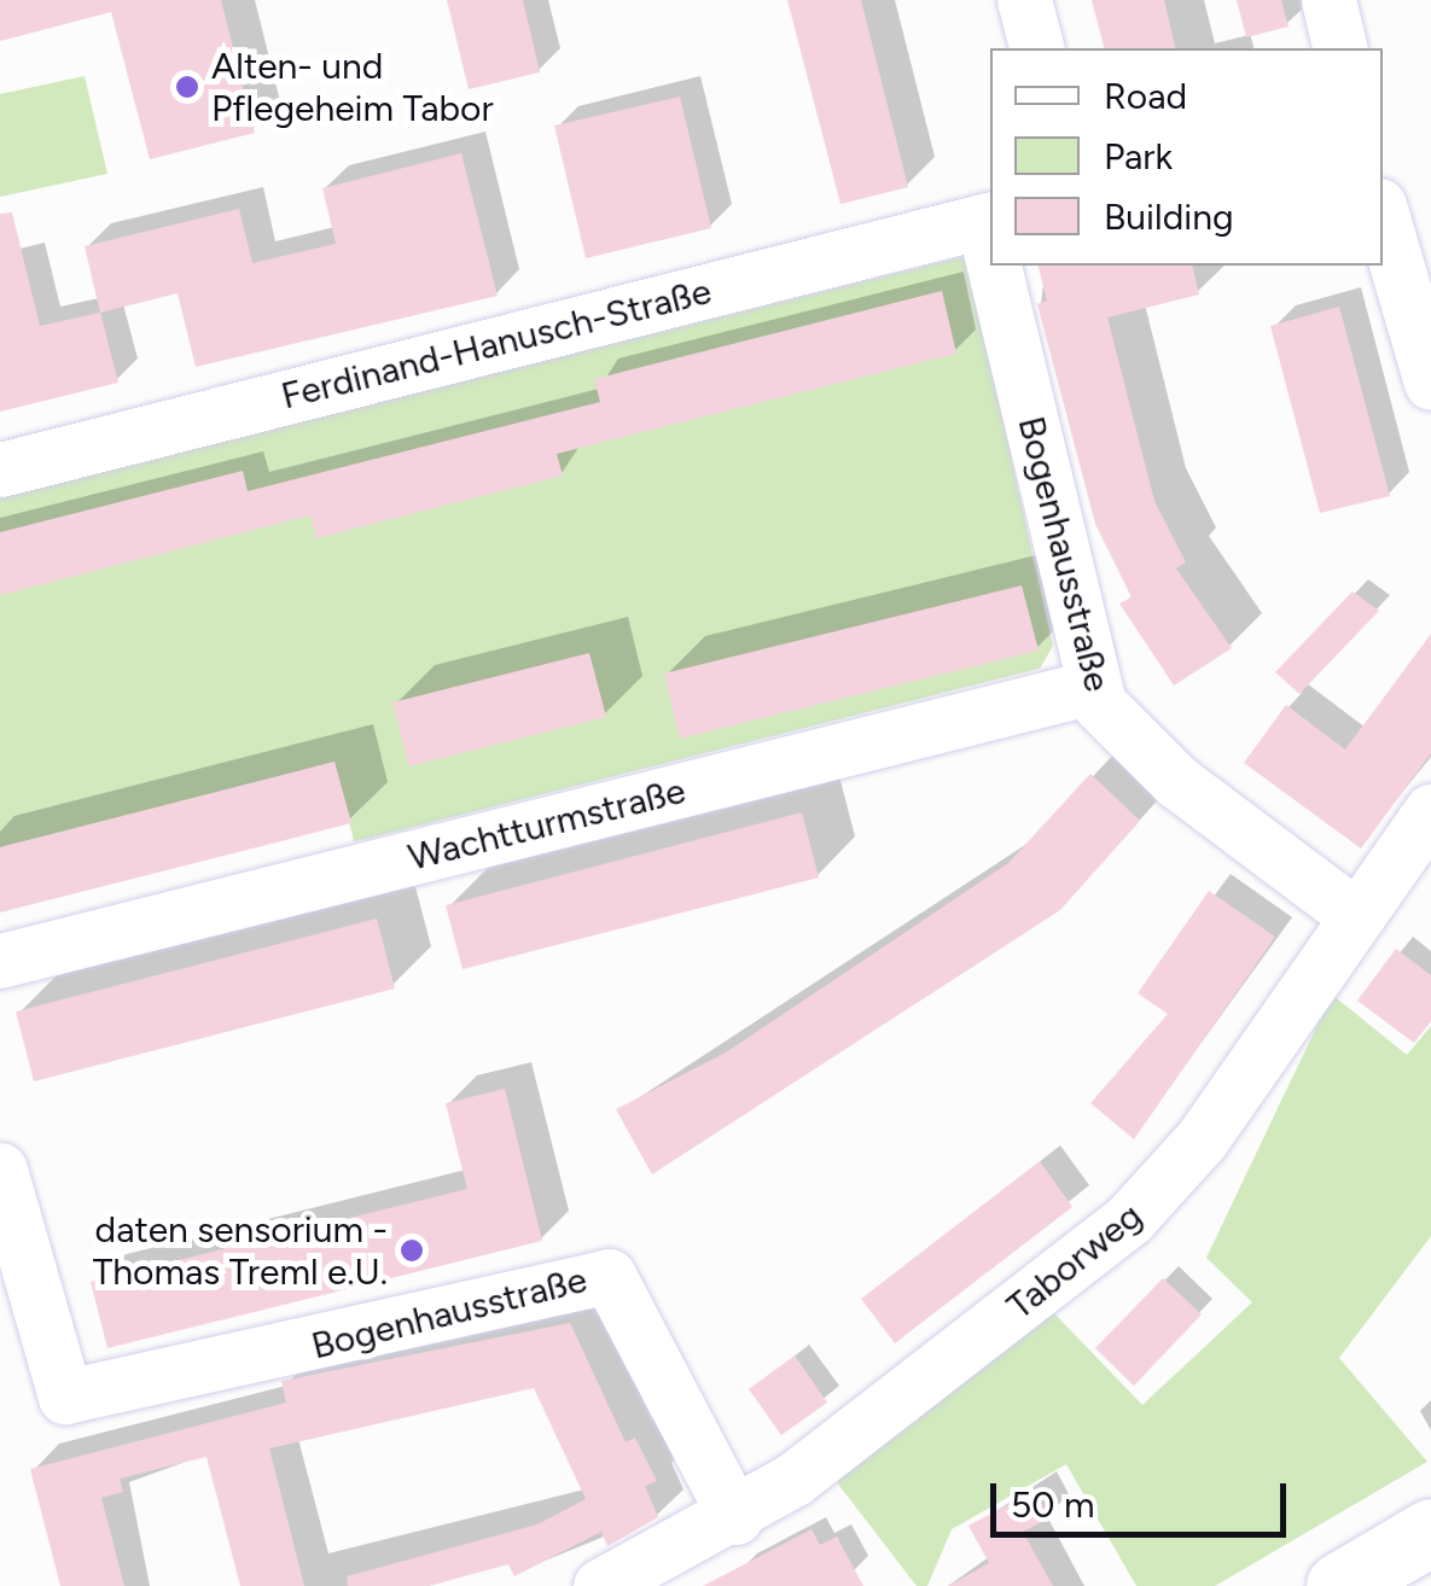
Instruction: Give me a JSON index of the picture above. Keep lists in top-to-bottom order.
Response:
{
  "streets": {
    "street": [
      "Ferdinand-Hanusch-Straße",
      "Bogenhausstraße",
      "Wachtturmstraße",
      "Taborweg"
    ]
  },
  "crossings": [
    ["Bogenhausstraße", "Wachtturmstraße"],
    ["Bogenhausstraße", "Taborweg"]
  ],
  "places": ["Alten- und Pflegeheim Tabor", "daten sensorium - Thomas Treml e.U."],
  "legend": ["Road", "Park", "Building"],
  "scale_bar": "50 m"
}
